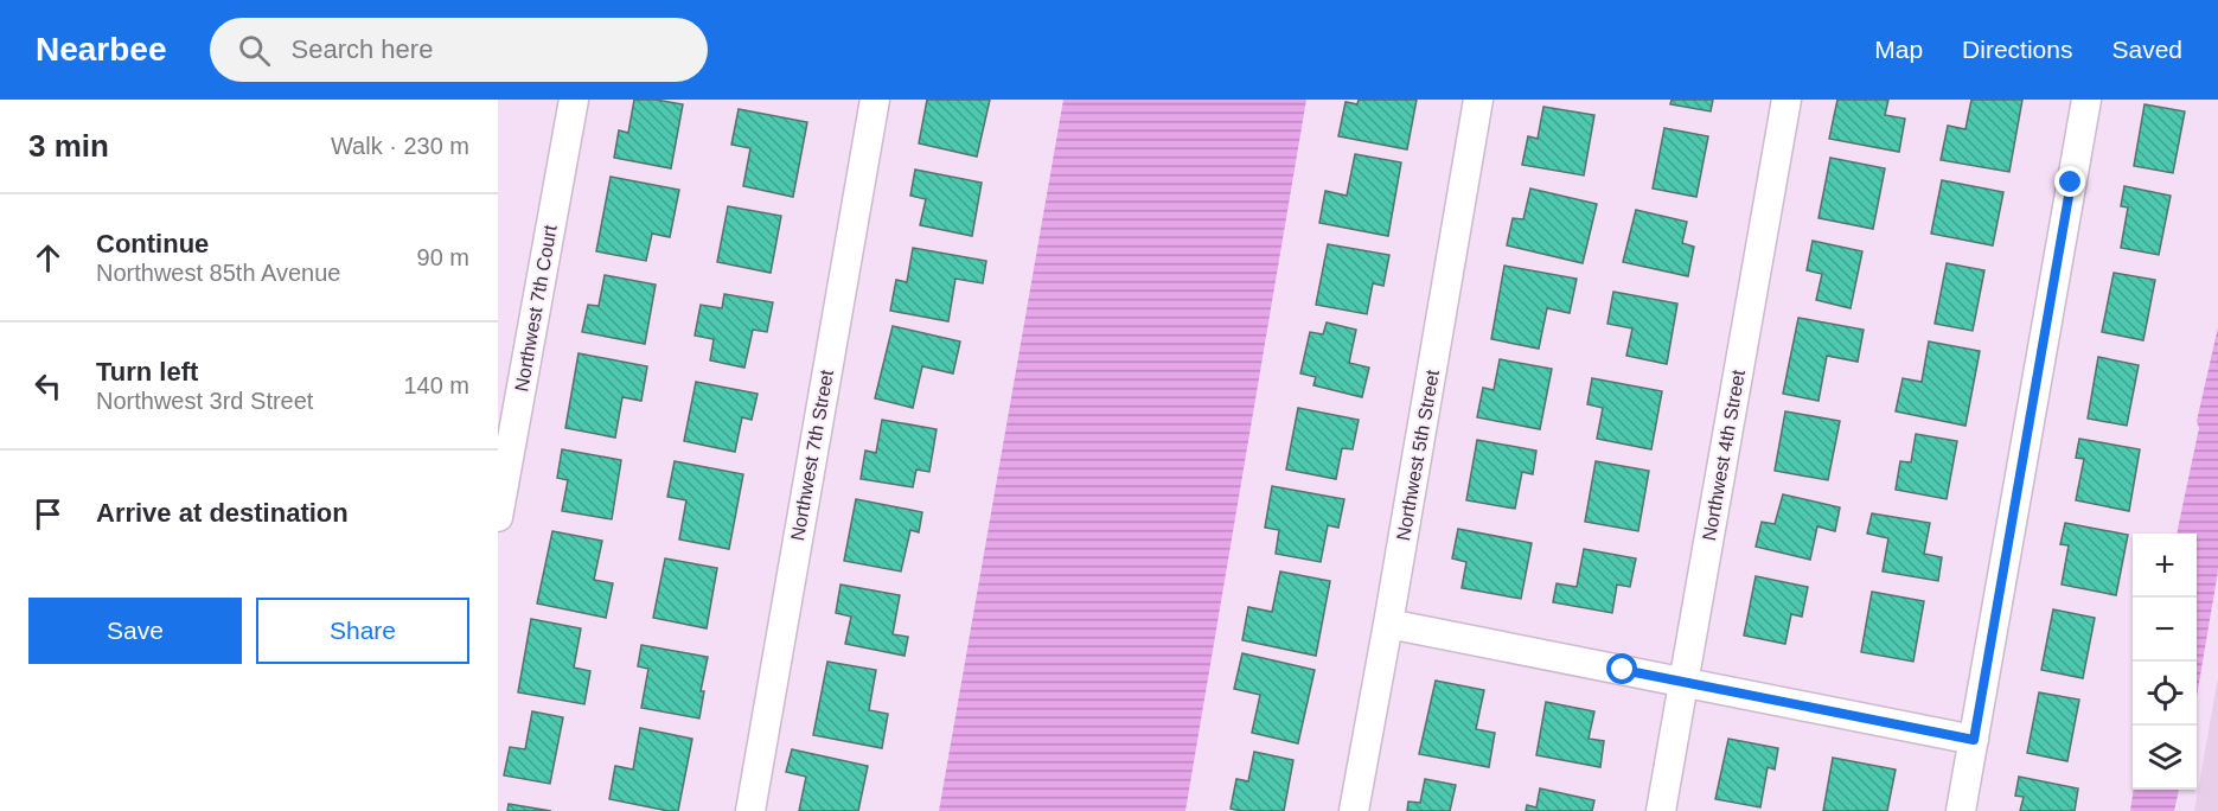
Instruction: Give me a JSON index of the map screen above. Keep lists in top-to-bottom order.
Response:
{
  "streets": {
    "street": [
      "Northwest 7th Court",
      "Northwest 7th Street",
      "Northwest 5th Street",
      "Northwest 4th Street"
    ]
  },
  "page": {
    "header": "Nearbee",
    "search": "Search here",
    "nav": ["Map", "Directions", "Saved"],
    "heading": ["3 min", "Walk · 230 m"],
    "list": [
      ["Continue", "Northwest 85th Avenue", "90 m"],
      ["Turn left", "Northwest 3rd Street", "140 m"],
      "Arrive at destination"
    ],
    "map_buttons": ["+", "−"],
    "buttons": ["Save", "Share"]
  }
}
